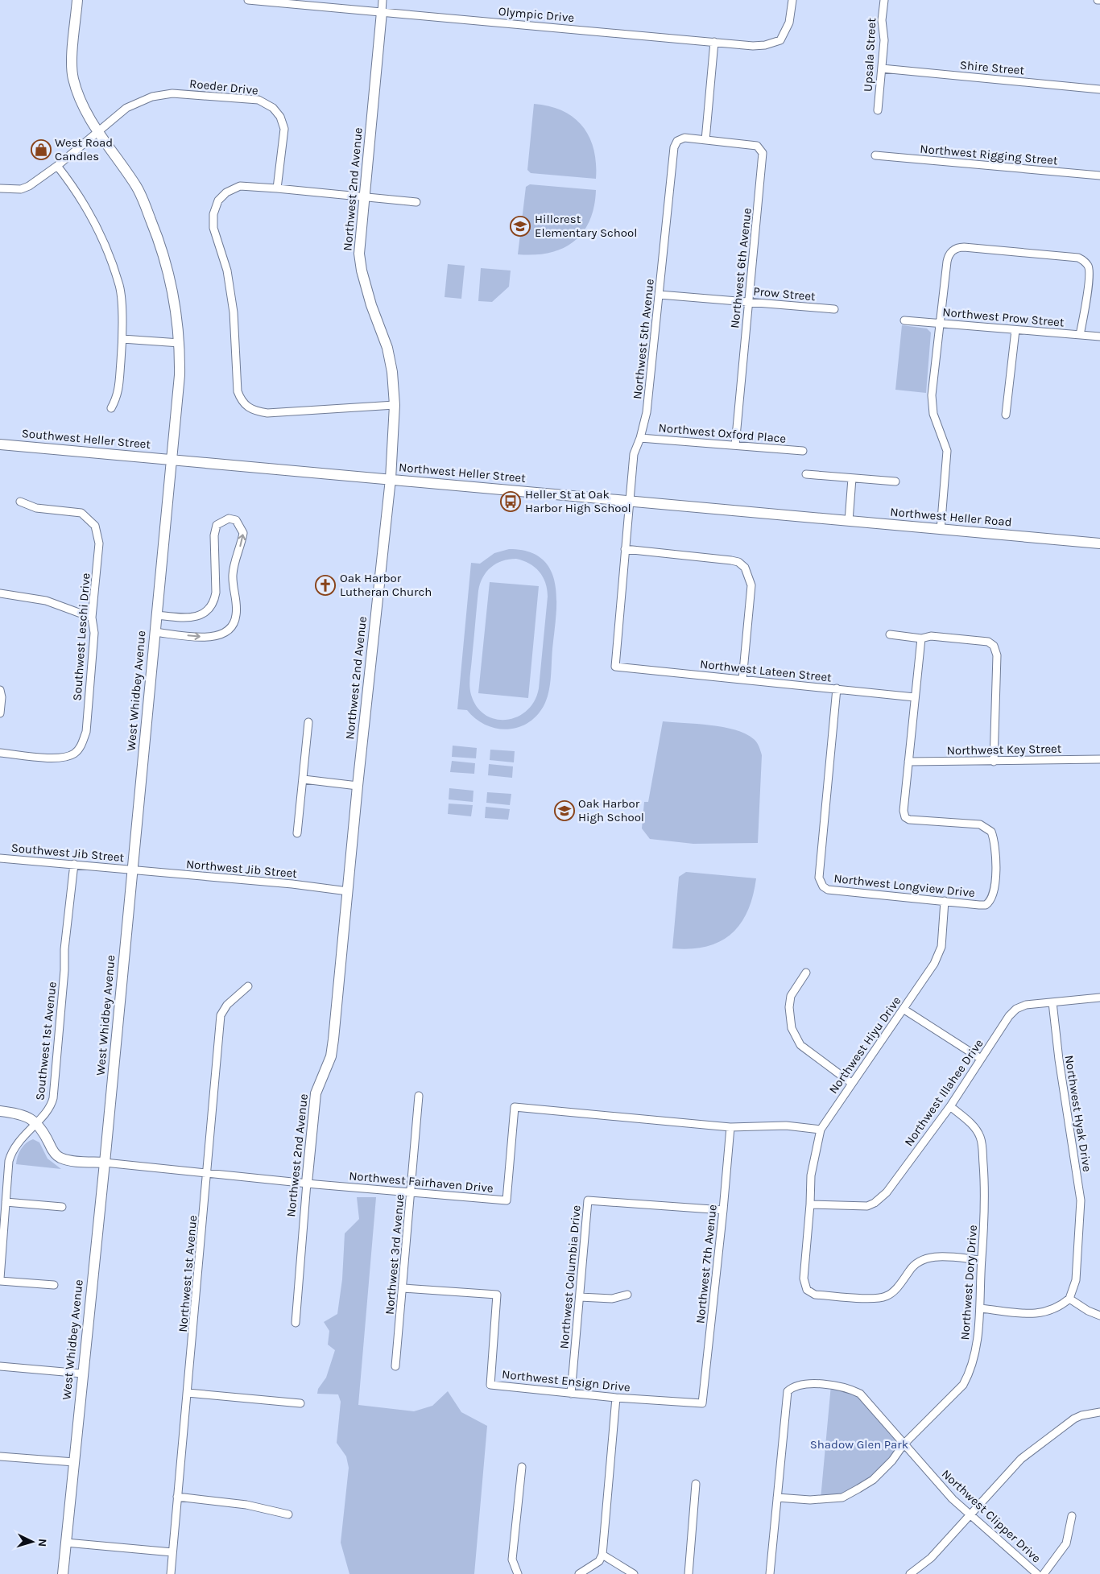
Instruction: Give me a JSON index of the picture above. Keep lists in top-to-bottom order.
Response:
{
  "streets": {
    "street": [
      "Olympic Drive",
      "Upsala Street",
      "Shire Street",
      "Roeder Drive",
      "Northwest Rigging Street",
      "Northwest 2nd Avenue",
      "Northwest 6th Avenue",
      "Prow Street",
      "Northwest Prow Street",
      "Northwest 5th Avenue",
      "Northwest Oxford Place",
      "Southwest Heller Street",
      "Northwest Heller Street",
      "Northwest Heller Road",
      "Southwest Leschi Drive",
      "Northwest Lateen Street",
      "West Whidbey Avenue",
      "Northwest Key Street",
      "Southwest Jib Street",
      "Northwest Jib Street",
      "Northwest Longview Drive",
      "Southwest 1st Avenue",
      "Northwest Hiyu Drive",
      "Northwest Illahee Drive",
      "Northwest Hyak Drive",
      "Northwest Fairhaven Drive",
      "Northwest 3rd Avenue",
      "Northwest 7th Avenue",
      "Northwest 1st Avenue",
      "Northwest Columbia Drive",
      "Northwest Dory Drive",
      "Northwest Ensign Drive",
      "Northwest Clipper Drive"
    ]
  },
  "crossings": [
    ["Olympic Drive", "Northwest 2nd Avenue"],
    ["Upsala Street", "Shire Street"],
    ["Roeder Drive", "West Whidbey Avenue"],
    ["Northwest 2nd Avenue", "Northwest Heller Street"],
    ["Northwest 2nd Avenue", "Northwest Jib Street"],
    ["Northwest 2nd Avenue", "Northwest Fairhaven Drive"],
    ["Northwest 6th Avenue", "Prow Street"],
    ["Northwest 6th Avenue", "Northwest 5th Avenue"],
    ["Northwest 6th Avenue", "Northwest Oxford Place"],
    ["Prow Street", "Northwest 5th Avenue"],
    ["Northwest 5th Avenue", "Northwest Oxford Place"],
    ["Northwest 5th Avenue", "Northwest Heller Street"],
    ["Northwest 5th Avenue", "Northwest Lateen Street"],
    ["Southwest Heller Street", "Northwest Heller Street"],
    ["Southwest Heller Street", "West Whidbey Avenue"],
    ["Northwest Heller Street", "Northwest Heller Road"],
    ["Northwest Heller Street", "West Whidbey Avenue"],
    ["Northwest Lateen Street", "Northwest Longview Drive"],
    ["West Whidbey Avenue", "Southwest Jib Street"],
    ["West Whidbey Avenue", "Northwest Jib Street"],
    ["West Whidbey Avenue", "Northwest Fairhaven Drive"],
    ["Northwest Key Street", "Northwest Longview Drive"],
    ["Southwest Jib Street", "Northwest Jib Street"],
    ["Southwest Jib Street", "Southwest 1st Avenue"],
    ["Northwest Longview Drive", "Northwest Hiyu Drive"],
    ["Northwest Hiyu Drive", "Northwest Illahee Drive"],
    ["Northwest Hiyu Drive", "Northwest Fairhaven Drive"],
    ["Northwest Hiyu Drive", "Northwest Dory Drive"],
    ["Northwest Illahee Drive", "Northwest Hyak Drive"],
    ["Northwest Illahee Drive", "Northwest Dory Drive"],
    ["Northwest Fairhaven Drive", "Northwest 3rd Avenue"],
    ["Northwest Fairhaven Drive", "Northwest 7th Avenue"],
    ["Northwest Fairhaven Drive", "Northwest 1st Avenue"],
    ["Northwest 3rd Avenue", "Northwest Ensign Drive"],
    ["Northwest 7th Avenue", "Northwest Columbia Drive"],
    ["Northwest 7th Avenue", "Northwest Ensign Drive"],
    ["Northwest Columbia Drive", "Northwest Ensign Drive"],
    ["Northwest Dory Drive", "Northwest Clipper Drive"]
  ],
  "parks": ["Shadow Glen Park"],
  "places": {
    "shop": ["West Road Candles"],
    "school or university": ["Hillcrest Elementary School", "Oak Harbor High School"],
    "bus stop": ["Heller St at Oak Harbor High School"],
    "church": ["Oak Harbor Lutheran Church"]
  },
  "north": "right"
}
